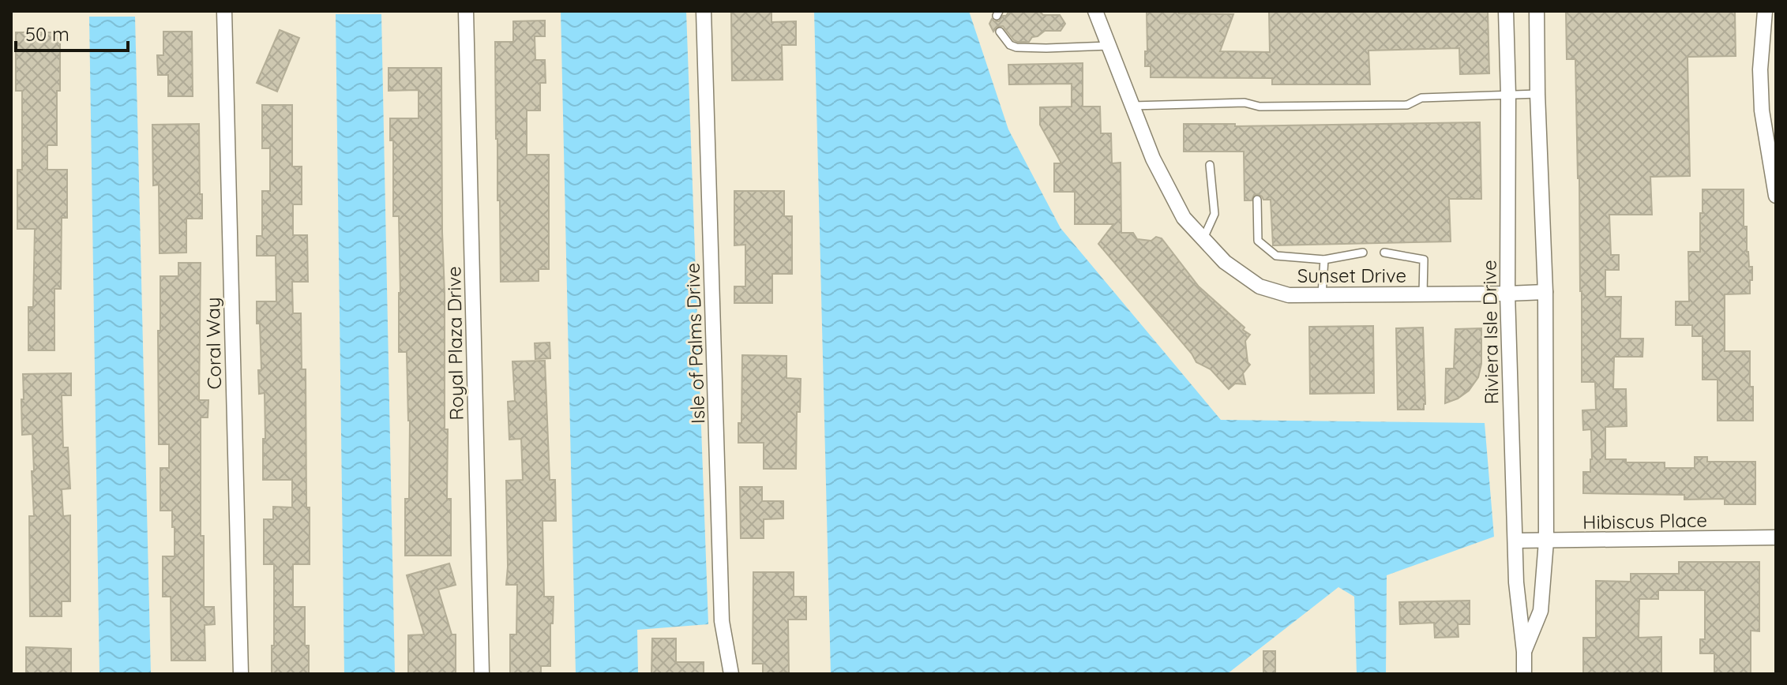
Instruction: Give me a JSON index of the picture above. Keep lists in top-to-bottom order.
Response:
{
  "streets": {
    "street": [
      "Sunset Drive",
      "Riviera Isle Drive",
      "Coral Way",
      "Royal Plaza Drive",
      "Isle of Palms Drive",
      "Hibiscus Place"
    ]
  },
  "crossings": [
    ["Sunset Drive", "Riviera Isle Drive"],
    ["Riviera Isle Drive", "Hibiscus Place"]
  ],
  "scale_bar": "50 m"
}
